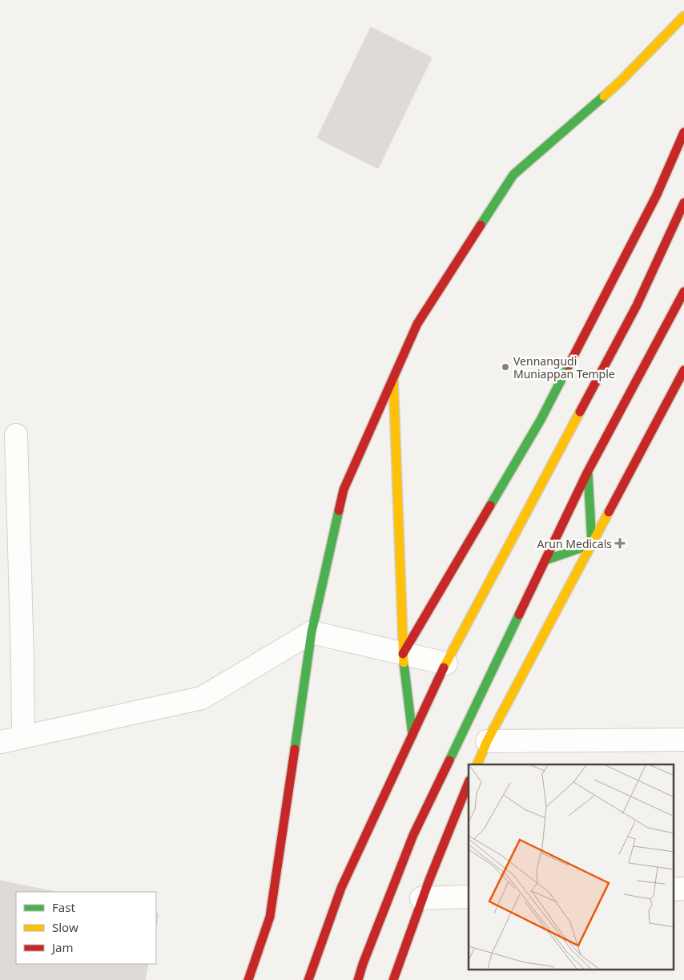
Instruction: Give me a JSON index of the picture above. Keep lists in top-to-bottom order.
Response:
{
  "places": {
    "other": ["Vennangudi Muniappan Temple"],
    "health": ["Arun Medicals"]
  },
  "legend": ["Fast", "Slow", "Jam"]
}
